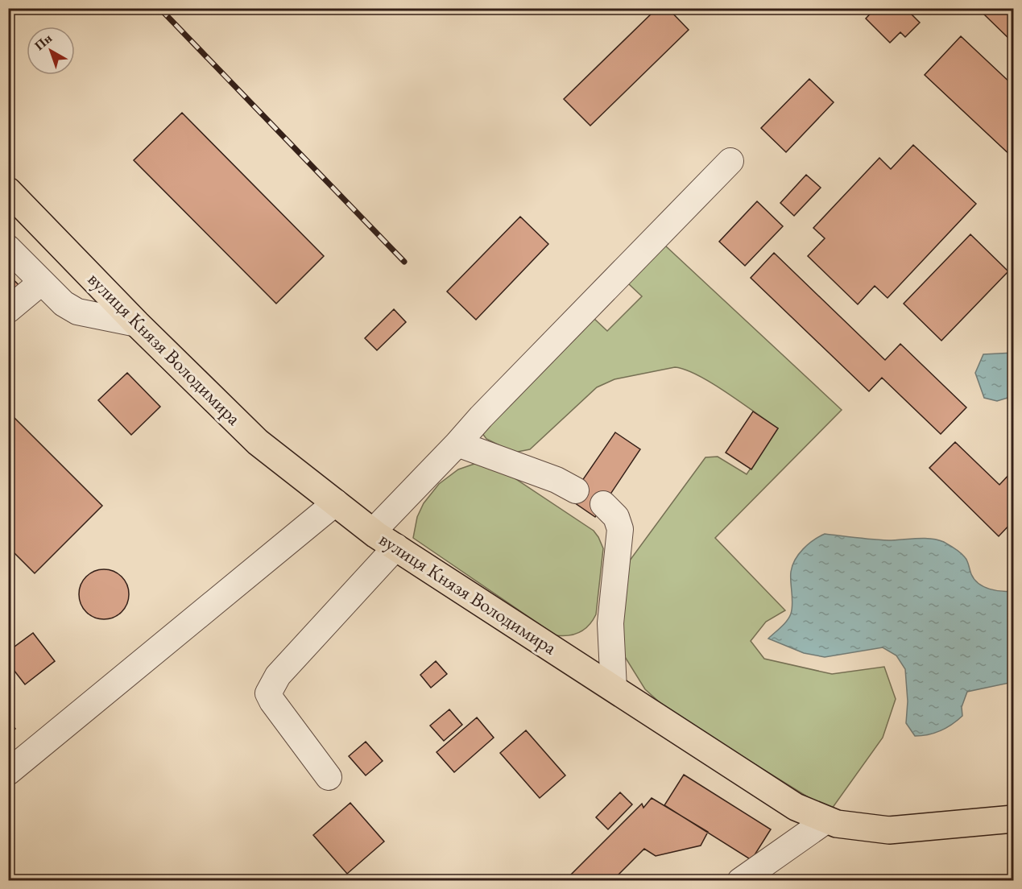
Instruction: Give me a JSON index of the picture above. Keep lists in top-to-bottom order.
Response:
{
  "streets": {
    "main road": ["вулиця Князя Володимира"]
  },
  "north": "top left"
}
